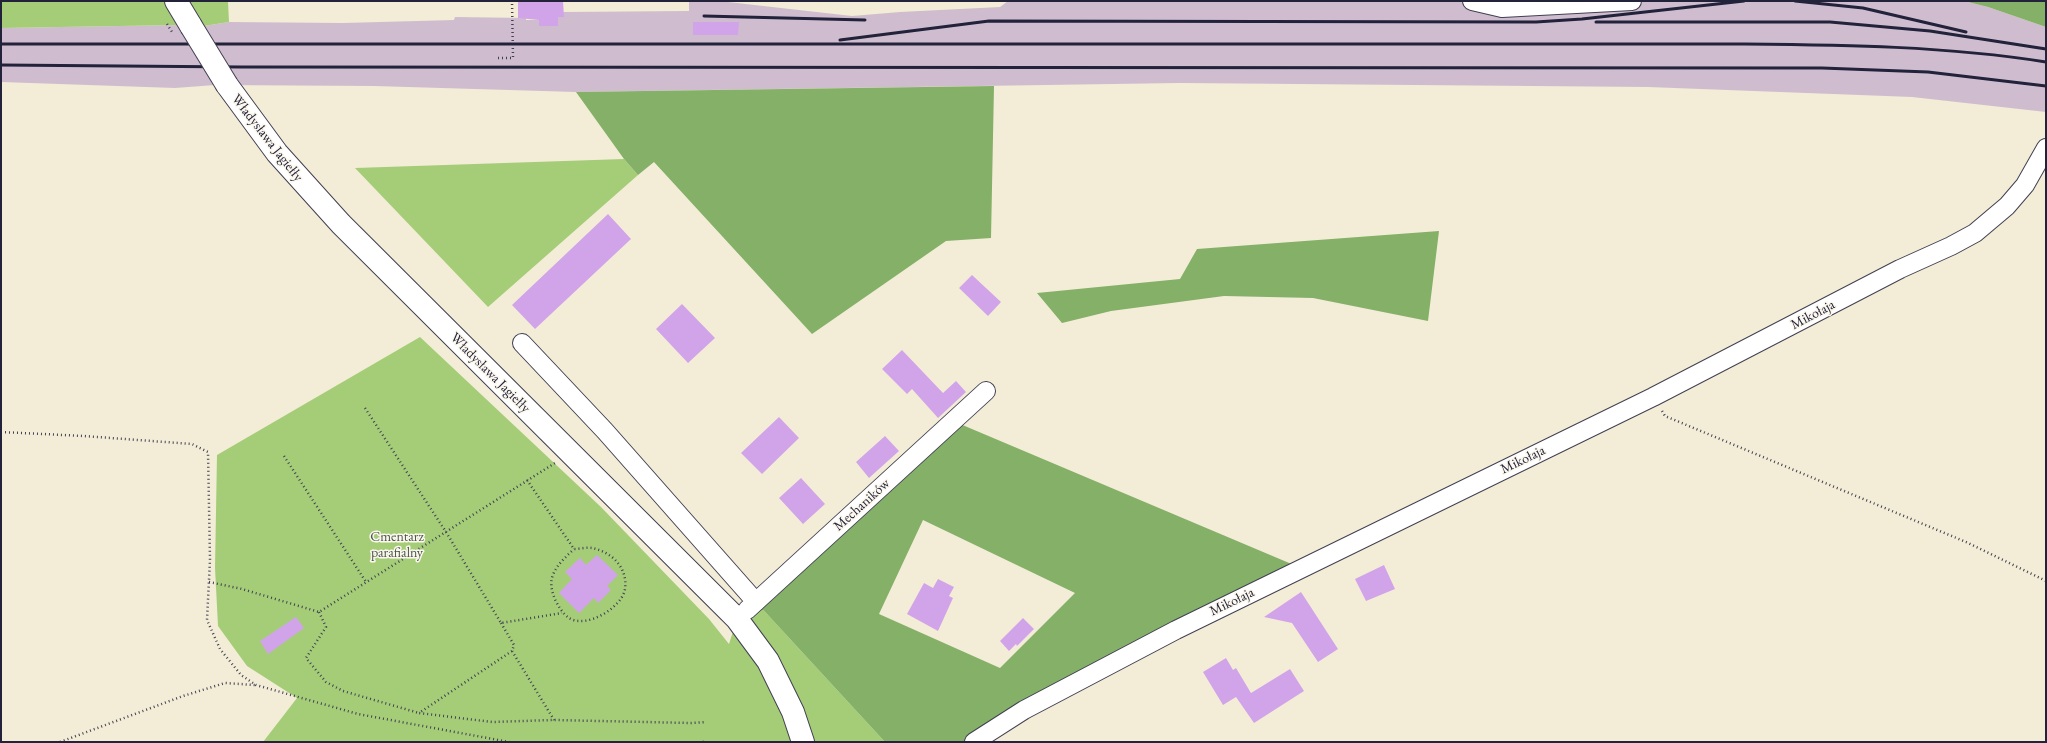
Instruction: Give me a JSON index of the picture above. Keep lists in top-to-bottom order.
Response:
{
  "streets": {
    "street": ["Władysława Jagiełły", "Mikołaja", "Mechaników"]
  },
  "crossings": [
    ["Władysława Jagiełły", "Mechaników"]
  ],
  "parks": ["Cmentarz parafialny"]
}
